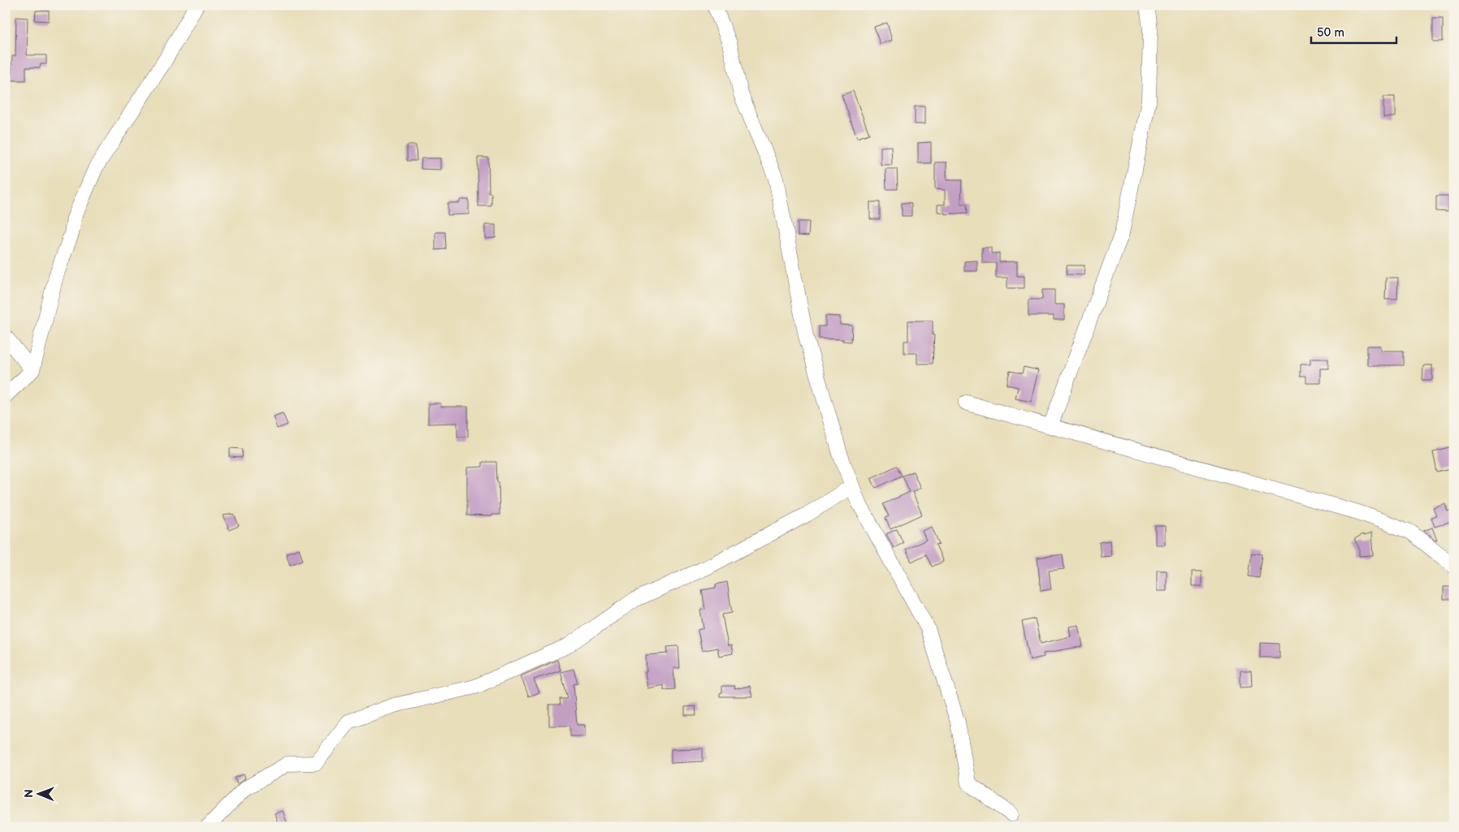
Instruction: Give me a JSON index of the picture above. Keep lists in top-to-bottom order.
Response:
{
  "scale_bar": "50 m",
  "north": "left"
}
